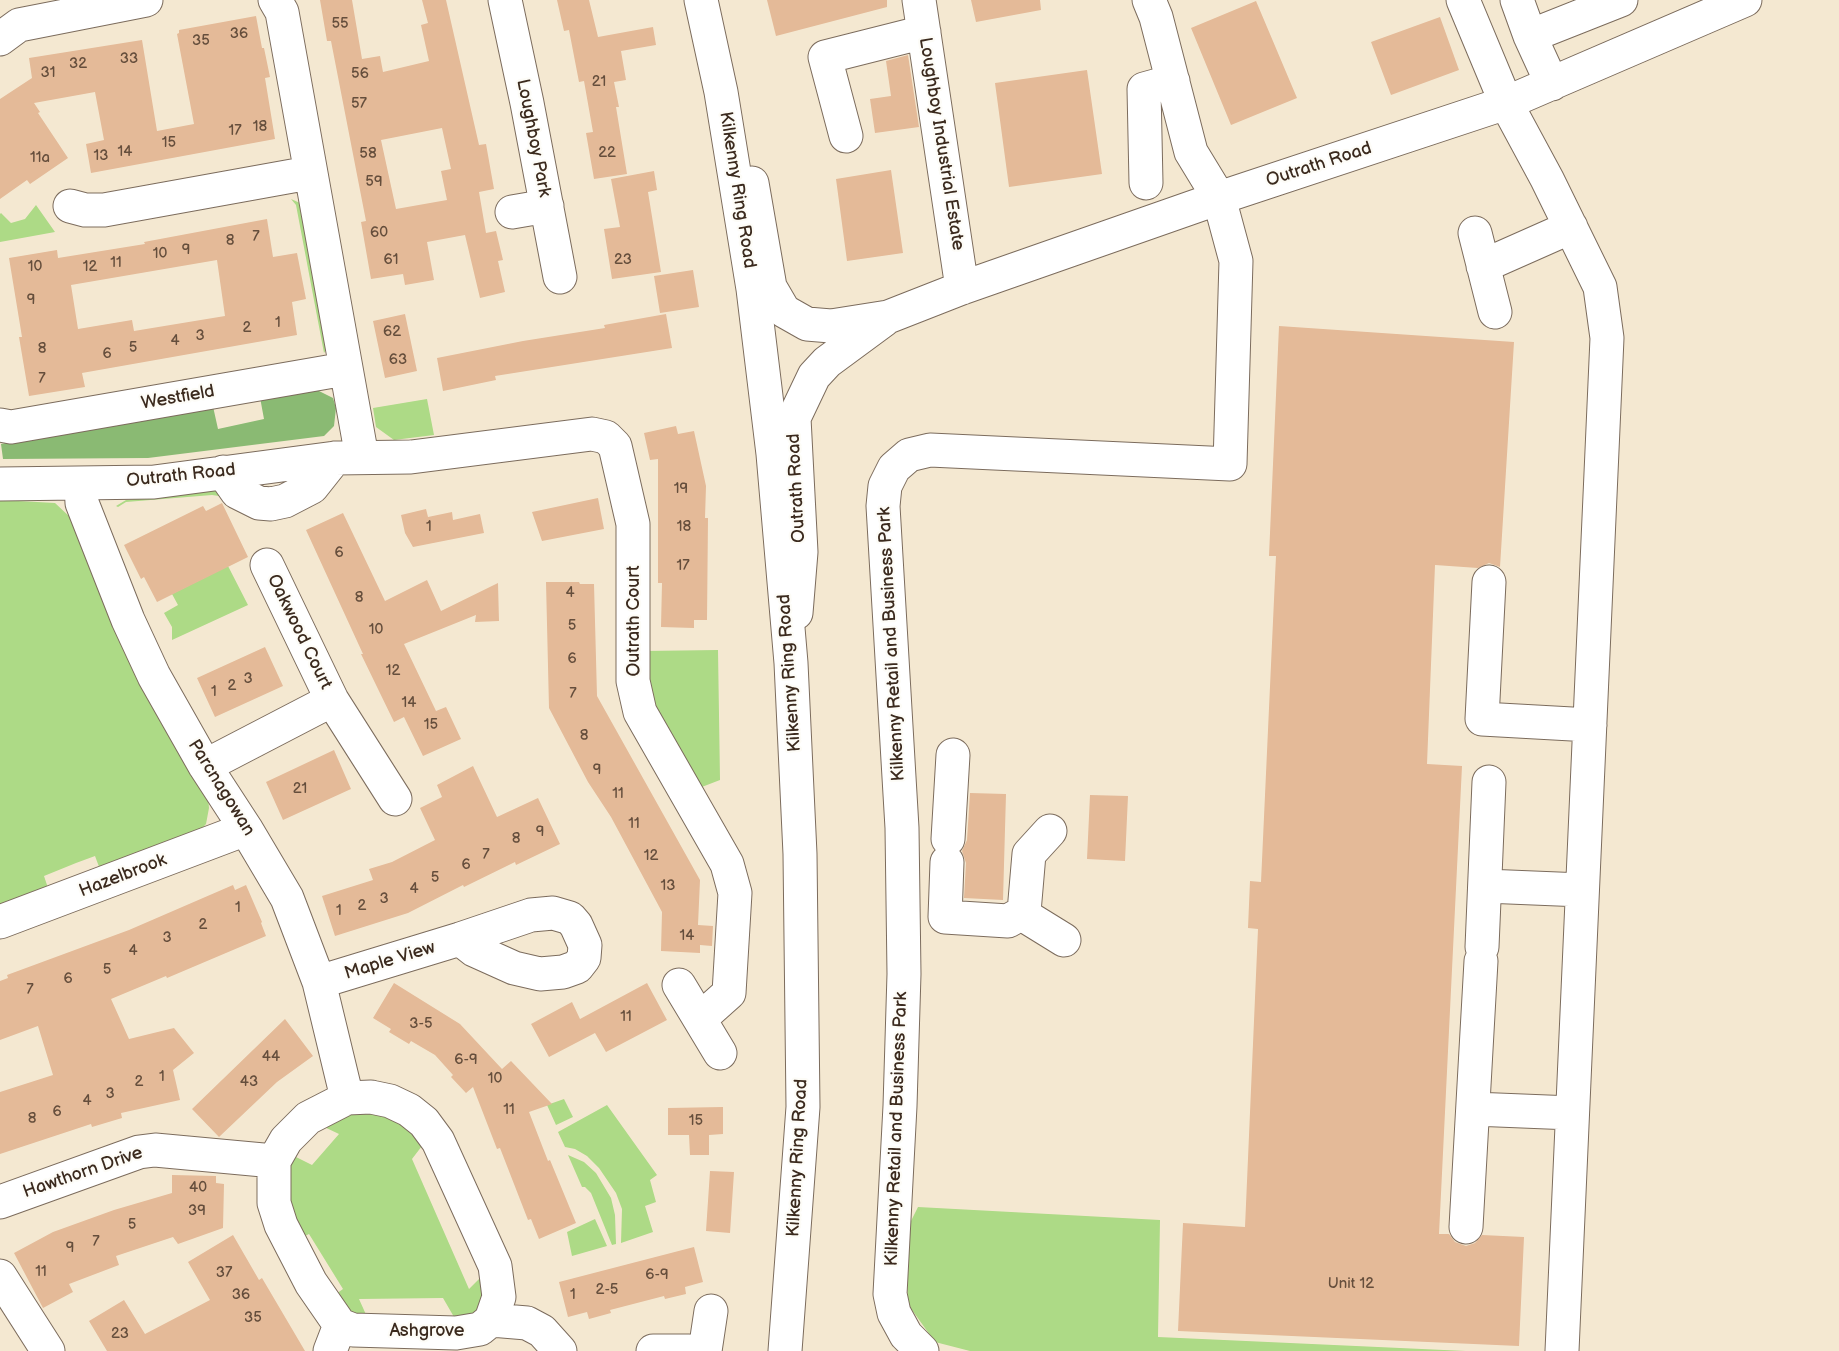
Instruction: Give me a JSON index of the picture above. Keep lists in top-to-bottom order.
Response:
{
  "streets": {
    "main road": [
      "Loughboy Park",
      "Loughboy Industrial Estate",
      "Outrath Road",
      "Kilkenny Ring Road",
      "Westfield",
      "Outrath Court",
      "Oakwood Court",
      "Kilkenny Retail and Business Park",
      "Parcnagowan",
      "Hazelbrook",
      "Maple View",
      "Hawthorn Drive",
      "Ashgrove"
    ]
  },
  "crossings": [
    ["Loughboy Industrial Estate", "Outrath Road"],
    ["Outrath Road", "Kilkenny Ring Road"],
    ["Outrath Road", "Outrath Court"],
    ["Outrath Road", "Kilkenny Retail and Business Park"],
    ["Outrath Road", "Parcnagowan"],
    ["Oakwood Court", "Parcnagowan"],
    ["Parcnagowan", "Hazelbrook"],
    ["Parcnagowan", "Maple View"],
    ["Parcnagowan", "Ashgrove"],
    ["Hawthorn Drive", "Ashgrove"]
  ],
  "house_numbers": [
    "55",
    "36",
    "35",
    "33",
    "32",
    "31",
    "56",
    "21",
    "57",
    "18",
    "17",
    "15",
    "14",
    "22",
    "58",
    "13",
    "11a",
    "59",
    "60",
    "7",
    "8",
    "9",
    "10",
    "61",
    "23",
    "11",
    "10",
    "12",
    "9",
    "1",
    "2",
    "62",
    "3",
    "4",
    "5",
    "8",
    "6",
    "63",
    "7",
    "19",
    "1",
    "18",
    "6",
    "17",
    "4",
    "8",
    "5",
    "10",
    "6",
    "12",
    "3",
    "2",
    "1",
    "7",
    "14",
    "15",
    "8",
    "9",
    "21",
    "11",
    "11",
    "9",
    "8",
    "7",
    "12",
    "6",
    "5",
    "13",
    "4",
    "3",
    "2",
    "1",
    "1",
    "2",
    "14",
    "3",
    "4",
    "5",
    "6",
    "7",
    "11",
    "3-5",
    "44",
    "6-9",
    "1",
    "10",
    "2",
    "43",
    "3",
    "4",
    "11",
    "6",
    "8",
    "15",
    "40",
    "39",
    "5",
    "7",
    "9",
    "11",
    "37",
    "6-9",
    "Unit 12",
    "2-5",
    "36",
    "1",
    "35",
    "23"
  ]
}
